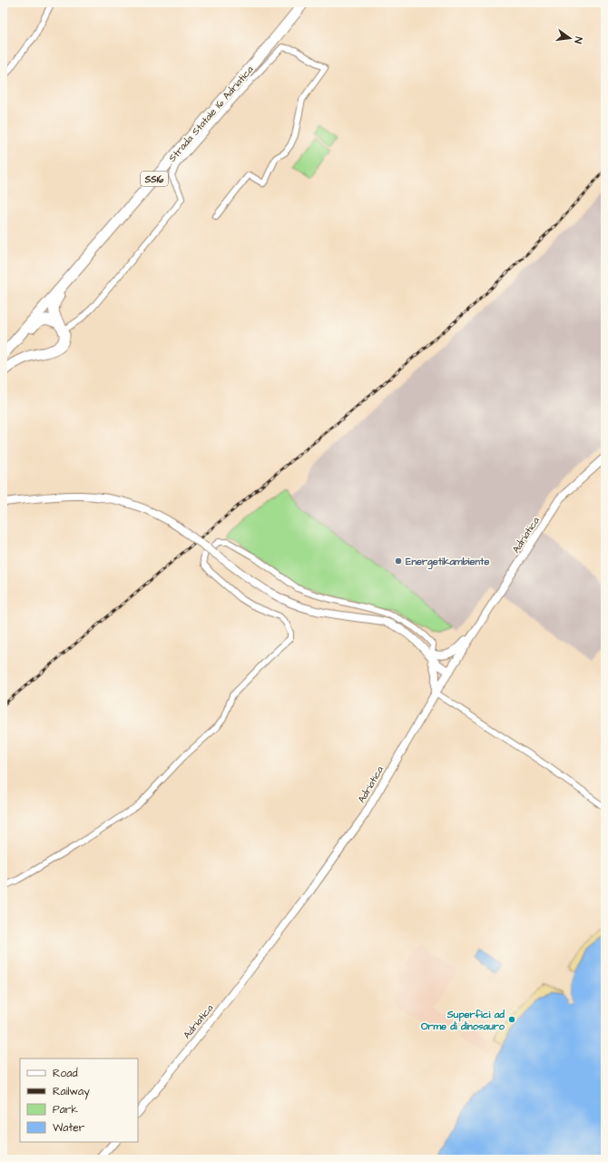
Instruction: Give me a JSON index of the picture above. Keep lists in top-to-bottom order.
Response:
{
  "streets": {
    "highway": ["Strada Statale 16 Adriatica", "SS16"],
    "main road": ["Adriatica"]
  },
  "crossings": [
    ["Strada Statale 16 Adriatica", "SS16"]
  ],
  "places": ["Energetikambiente", "Superfici ad Orme di dinosauro"],
  "legend": [
    "Road",
    "Railway",
    "Park",
    "Water"
  ],
  "north": "right"
}
